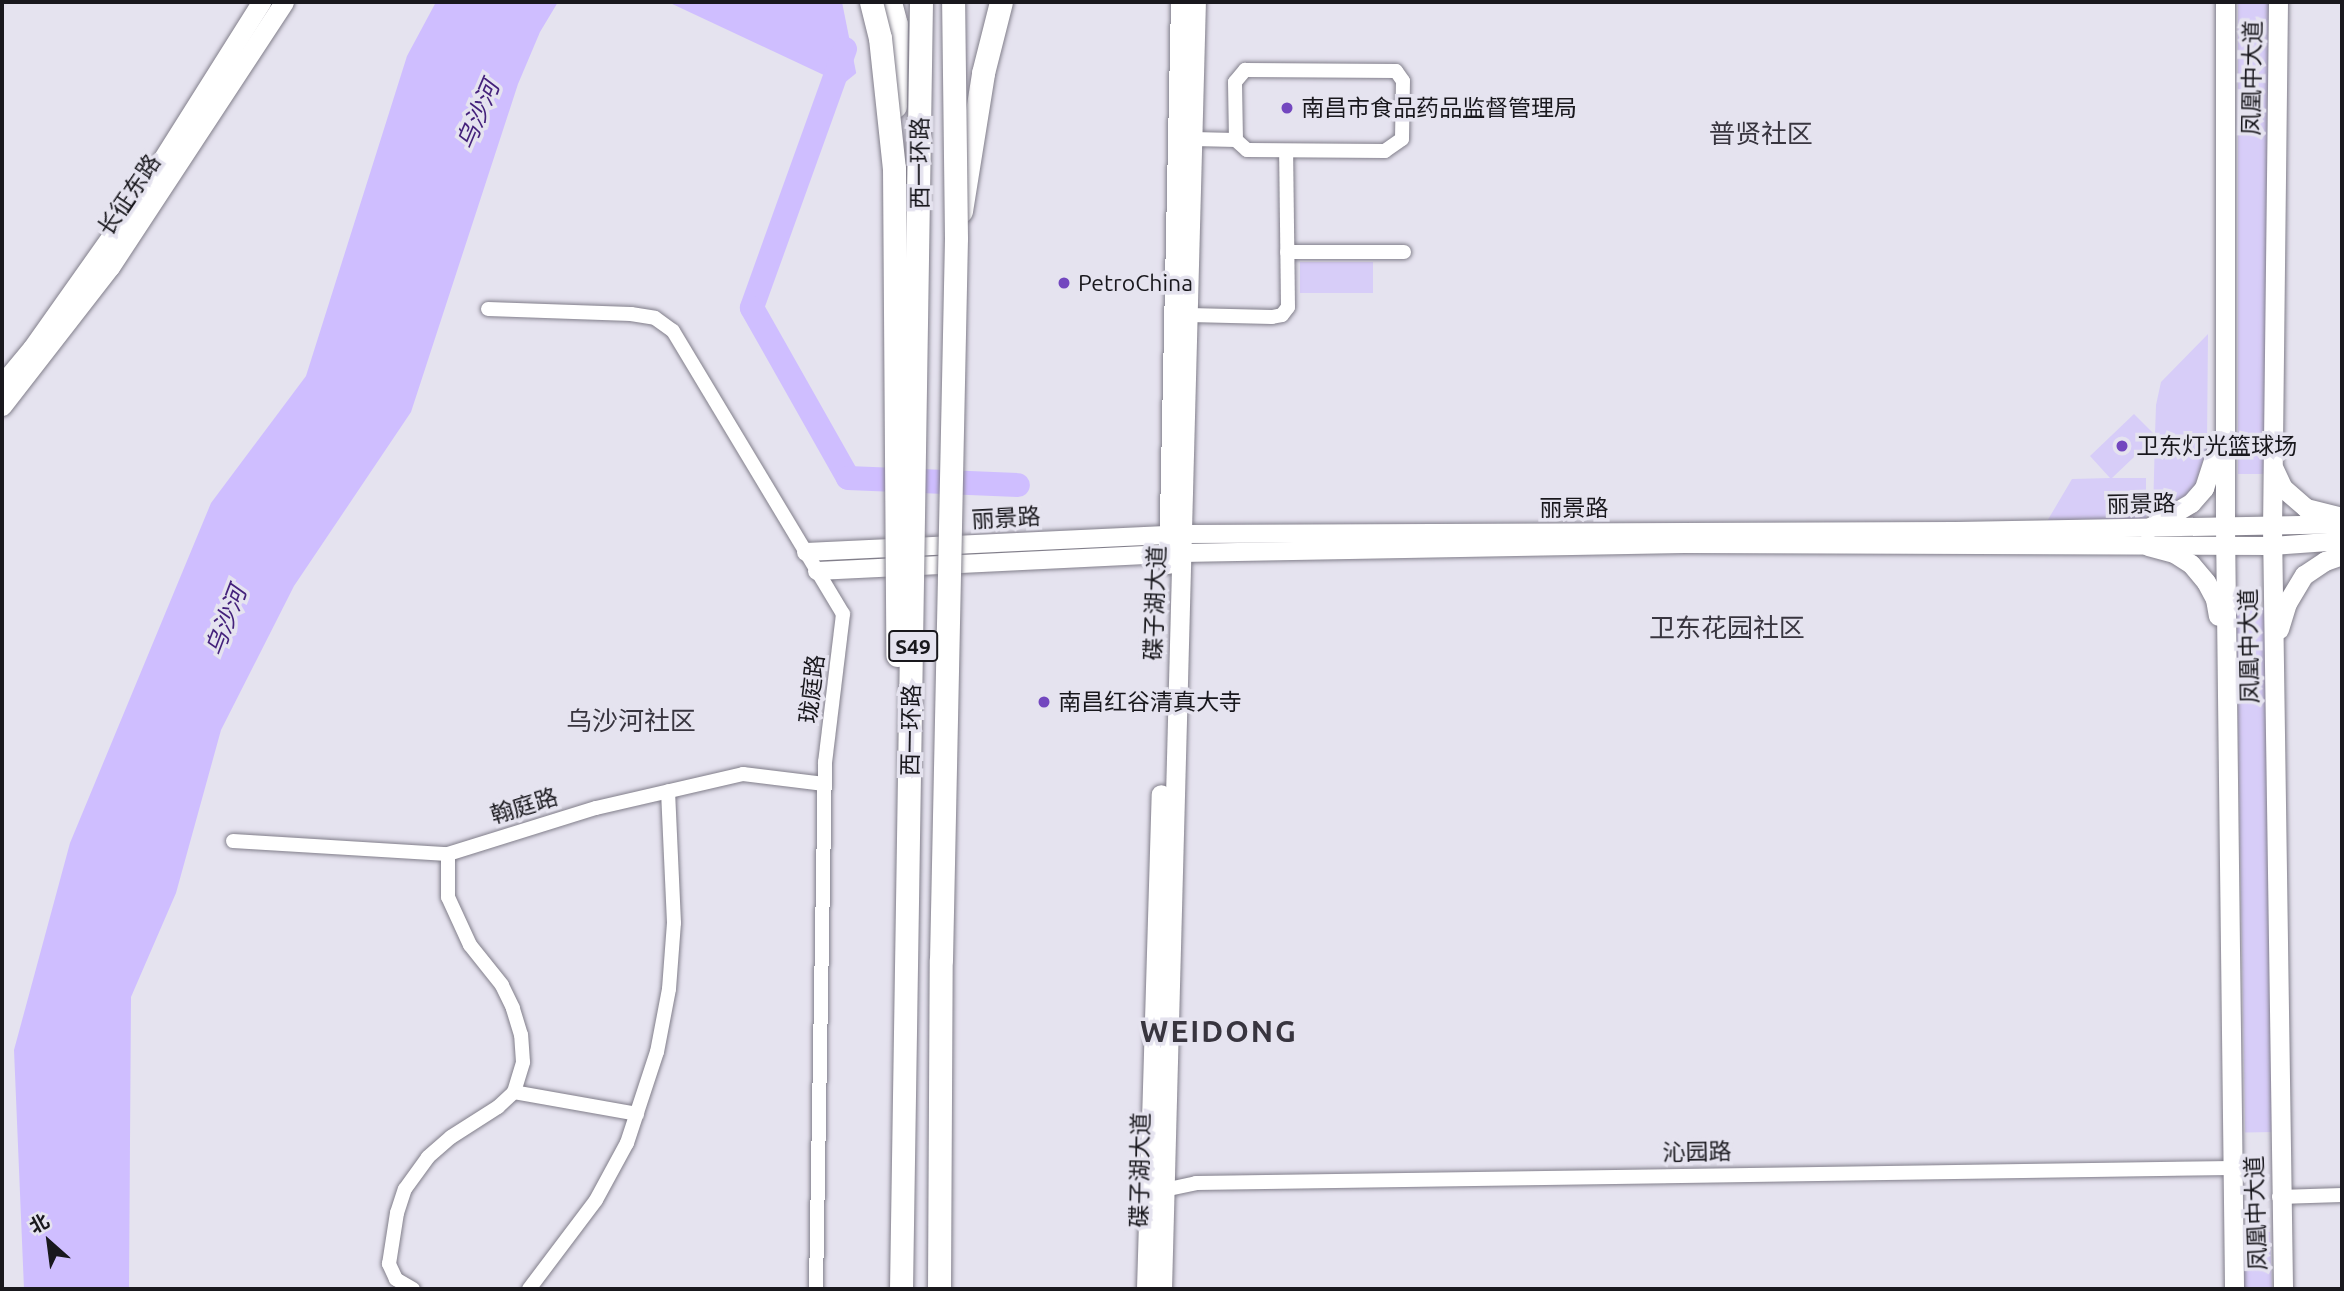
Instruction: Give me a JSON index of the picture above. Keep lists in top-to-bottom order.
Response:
{
  "streets": {
    "highway": ["西一环路", "S49"],
    "main road": ["凤凰中大道", "长征东路", "碟子湖大道"],
    "street": [
      "丽景路",
      "珑庭路",
      "翰庭路",
      "沁园路"
    ]
  },
  "crossings": [
    ["凤凰中大道", "丽景路"],
    ["凤凰中大道", "沁园路"],
    ["丽景路", "碟子湖大道"],
    ["丽景路", "珑庭路"],
    ["碟子湖大道", "沁园路"],
    ["珑庭路", "翰庭路"]
  ],
  "districts": [
    "普贤社区",
    "卫东花园社区",
    "乌沙河社区",
    "WEIDONG"
  ],
  "water": ["乌沙河"],
  "places": [
    "南昌市食品药品监督管理局",
    "PetroChina",
    "卫东灯光篮球场",
    "南昌红谷清真大寺"
  ],
  "north": "top left"
}
